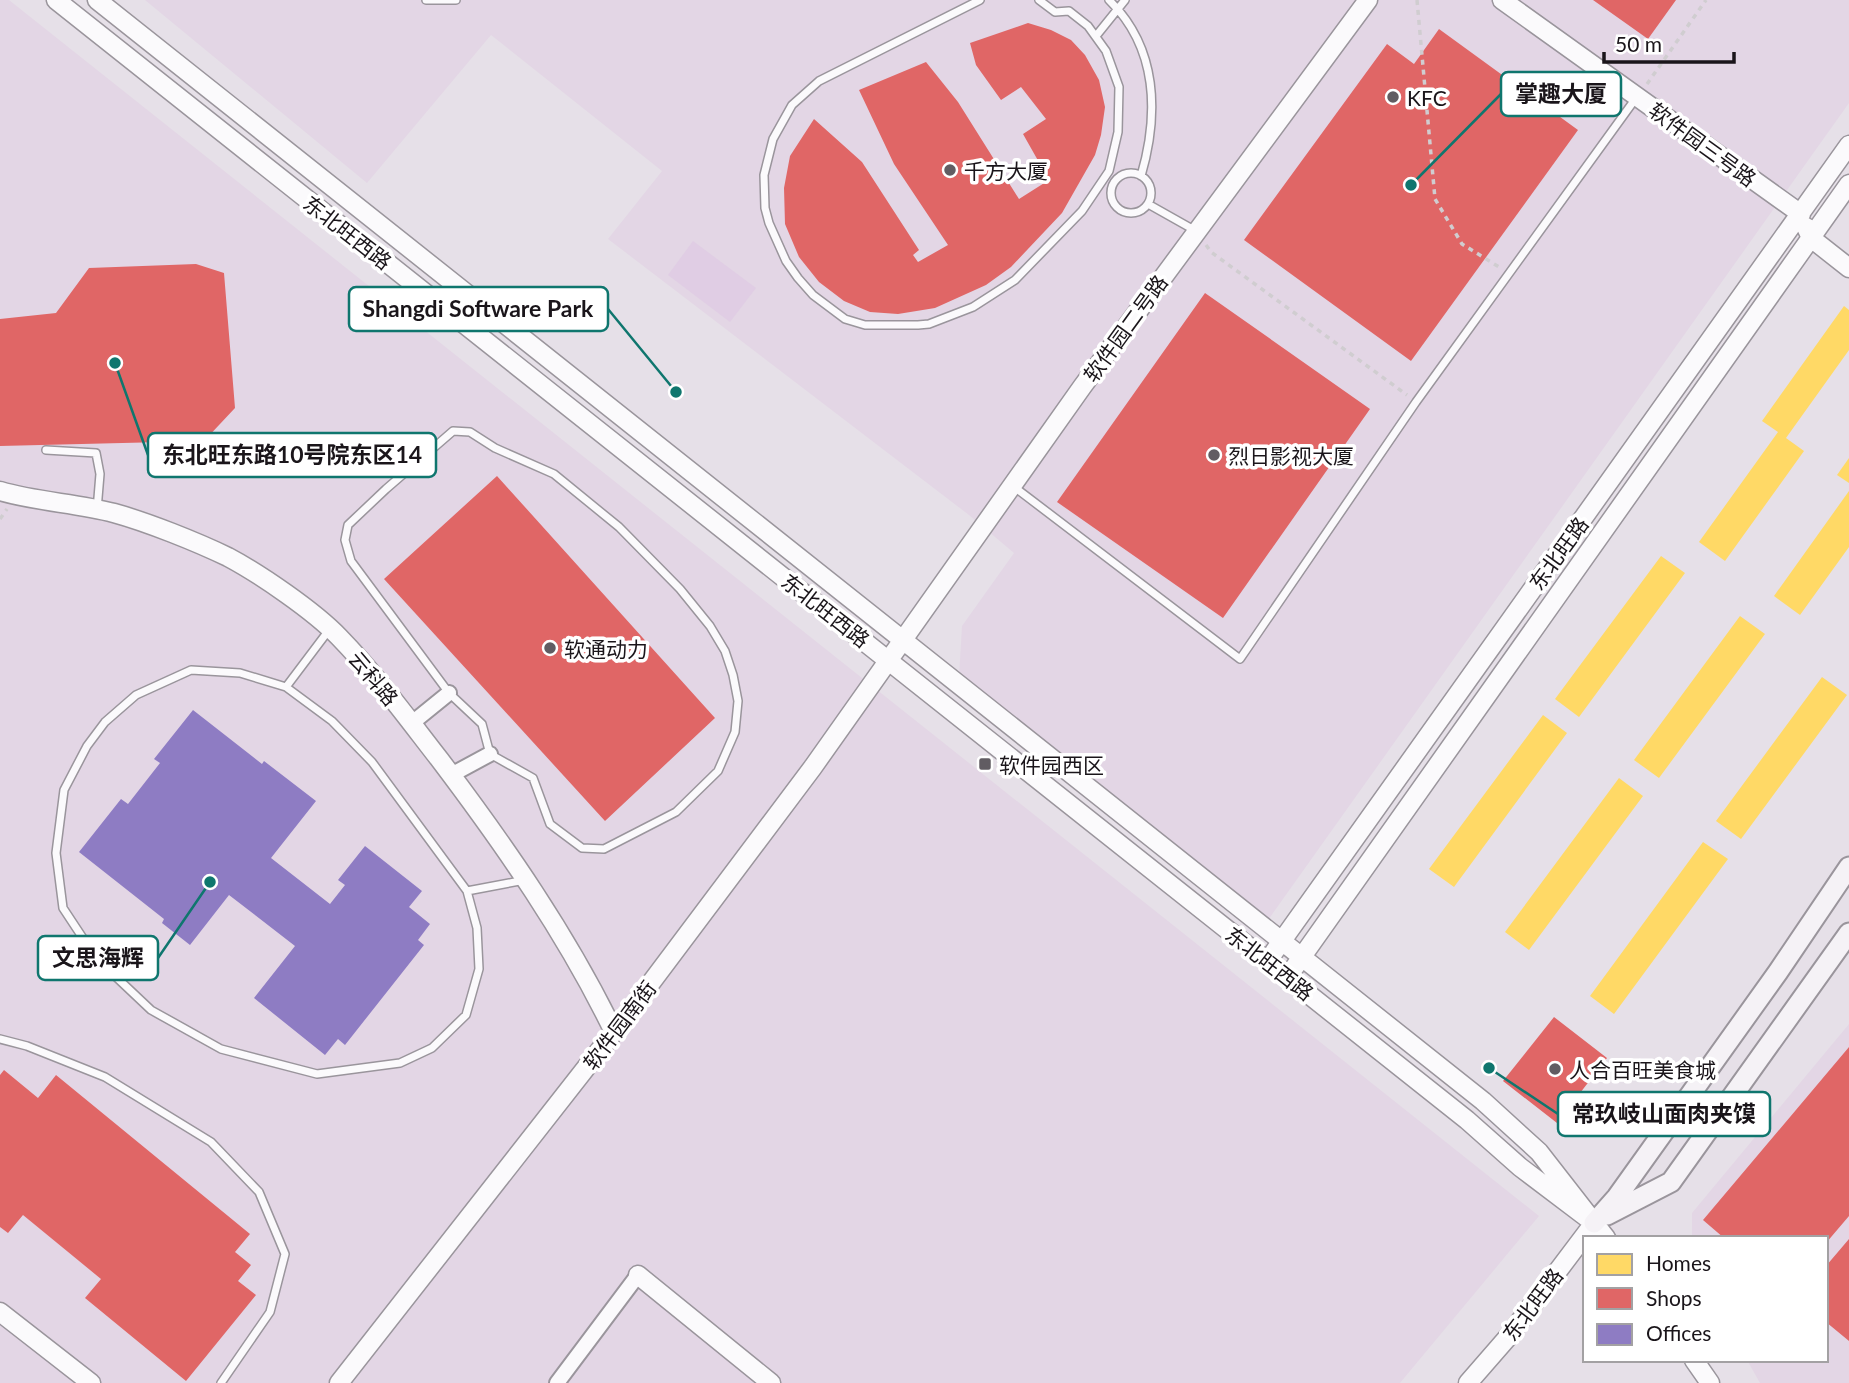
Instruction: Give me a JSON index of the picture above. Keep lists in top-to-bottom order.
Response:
{
  "streets": {
    "main road": ["东北旺路"],
    "street": [
      "软件园三号路",
      "东北旺西路",
      "软件园二号路",
      "云科路",
      "软件园南街"
    ]
  },
  "crossings": [
    ["软件园三号路", "东北旺路"],
    ["东北旺西路", "软件园二号路"],
    ["东北旺西路", "东北旺路"],
    ["东北旺西路", "软件园南街"],
    ["软件园二号路", "软件园南街"],
    ["云科路", "软件园南街"]
  ],
  "places": {
    "other": [
      "KFC",
      "千方大厦",
      "掌趣大厦",
      "东北旺东路10号院东区14",
      "Shangdi Software Park",
      "烈日影视大厦",
      "软通动力",
      "文思海辉",
      "常玖岐山面肉夹馍",
      "人合百旺美食城"
    ],
    "transit": ["软件园西区"]
  },
  "legend": ["Homes", "Shops", "Offices"],
  "scale_bar": "50 m"
}
